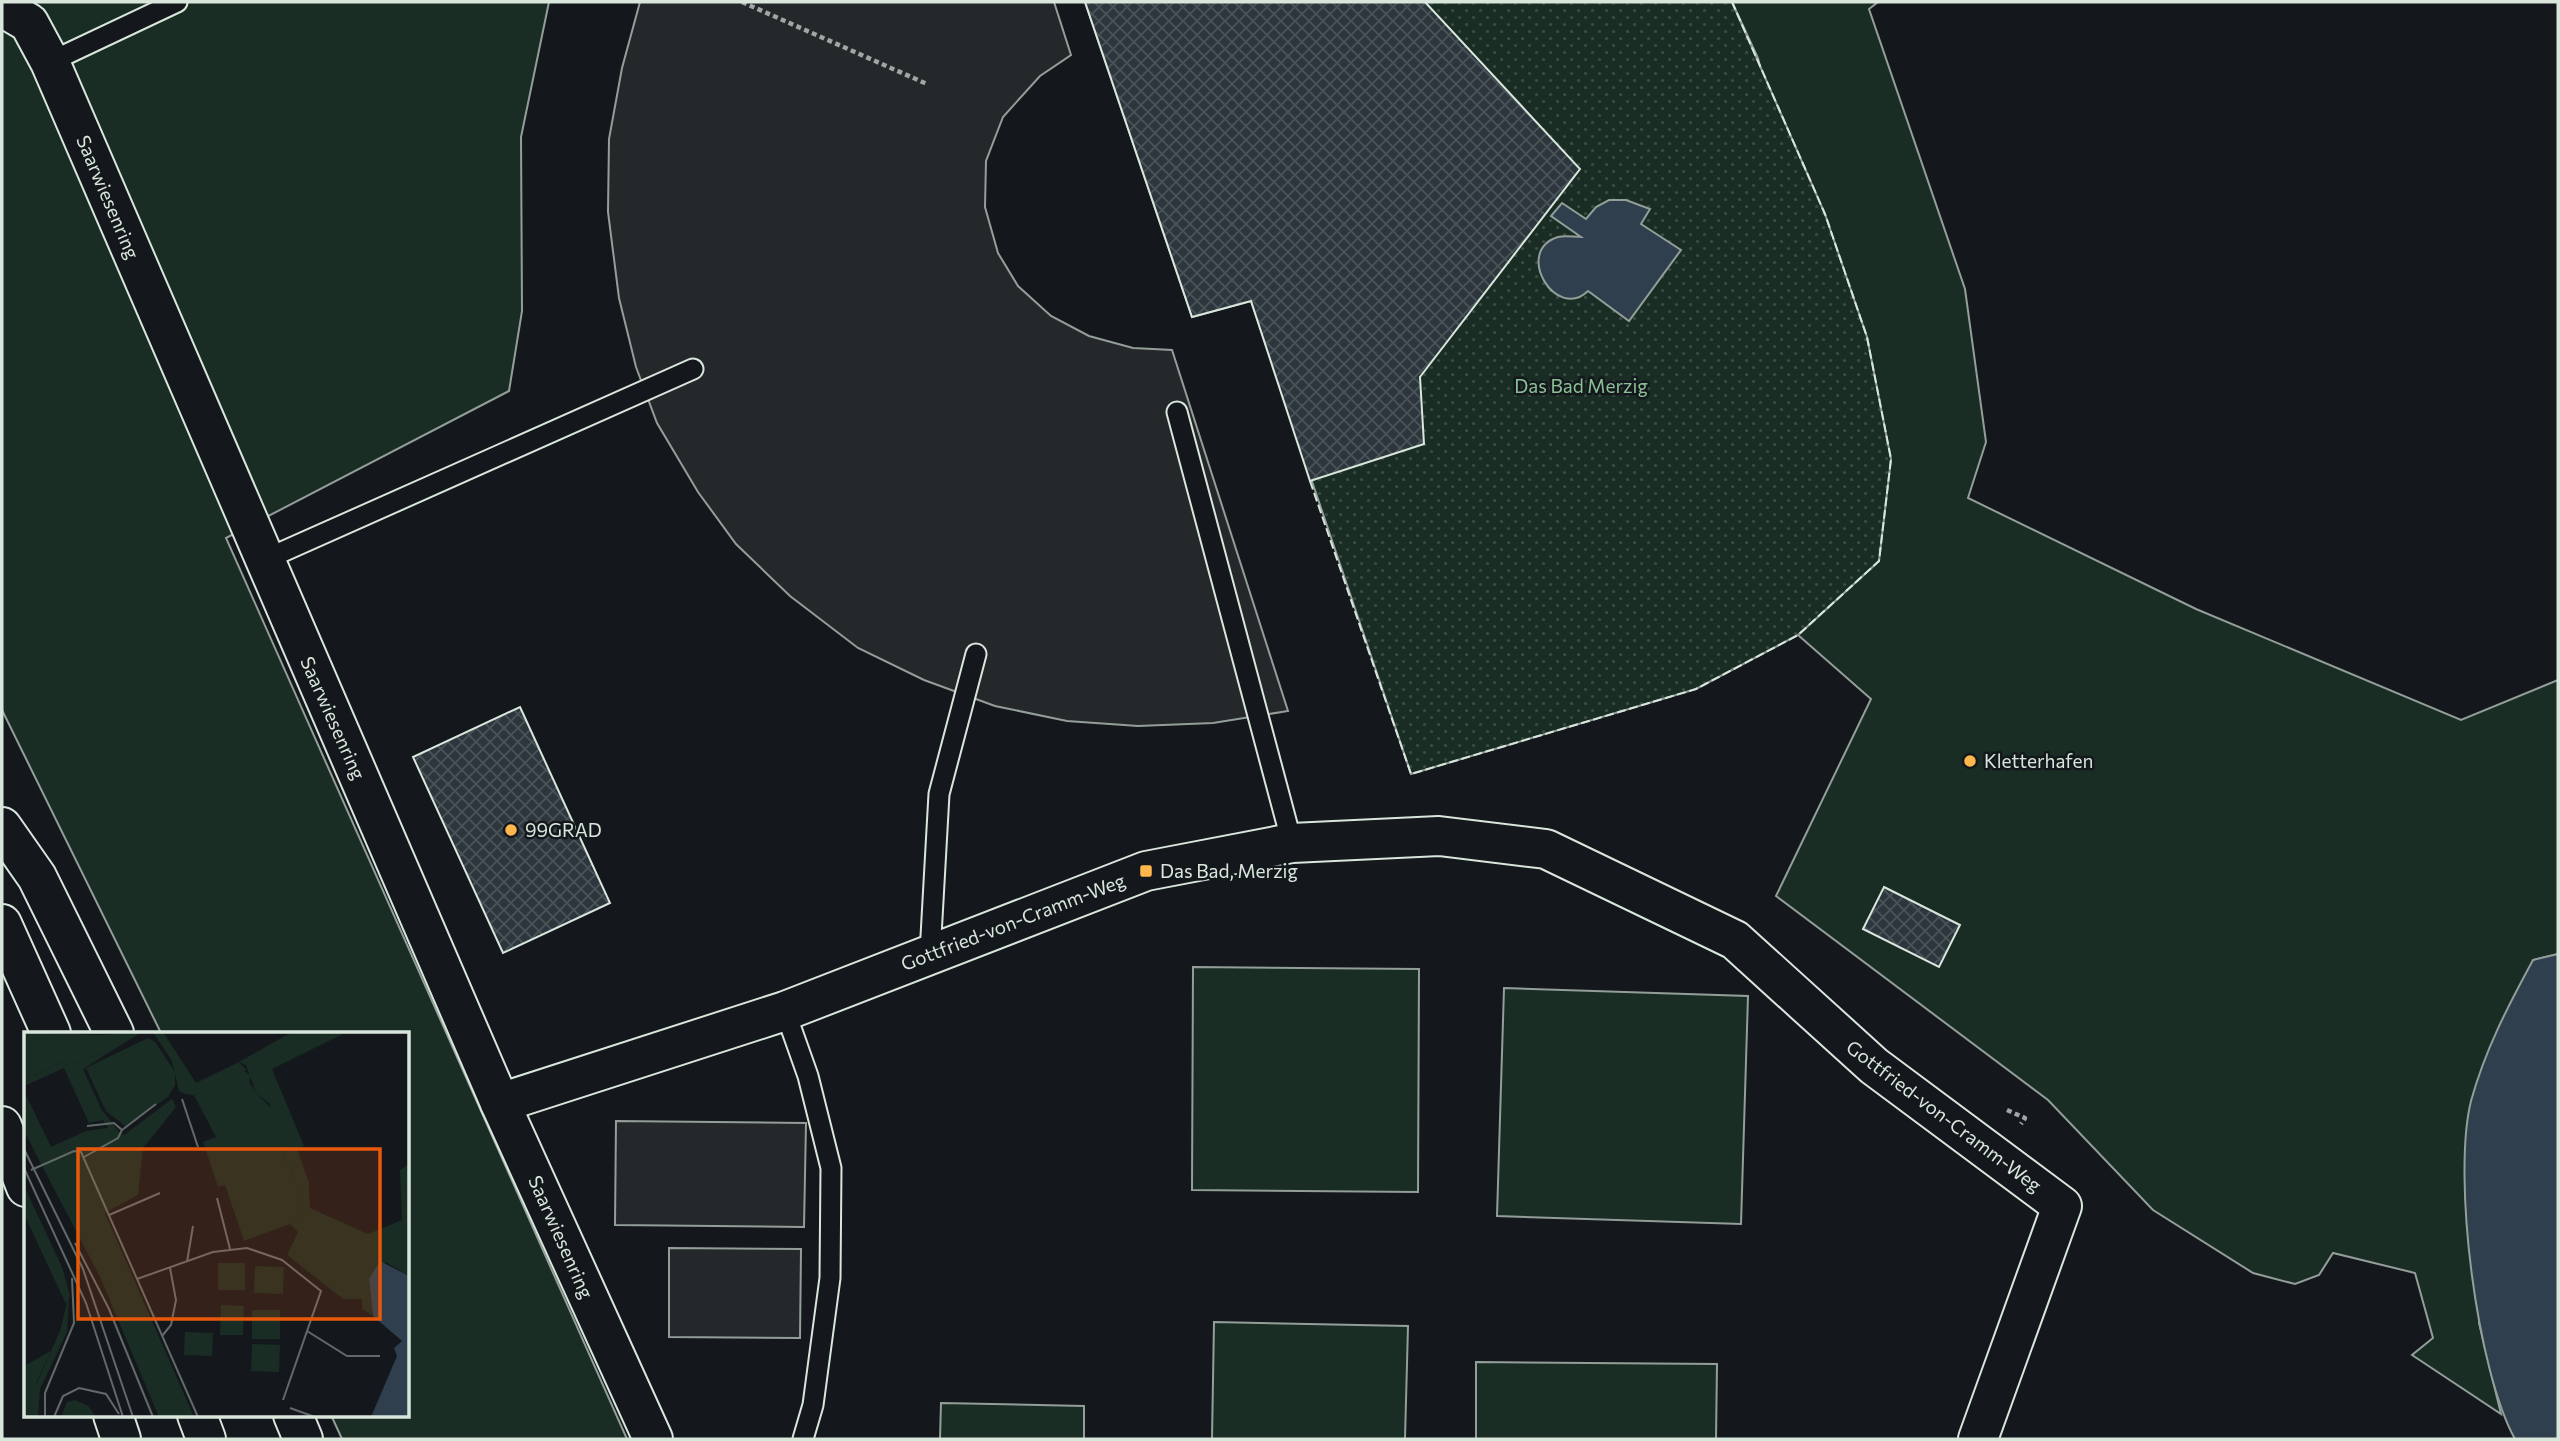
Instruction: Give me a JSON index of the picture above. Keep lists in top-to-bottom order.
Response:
{
  "streets": {
    "main road": ["Saarwiesenring", "Gottfried-von-Cramm-Weg"]
  },
  "crossings": [
    ["Saarwiesenring", "Gottfried-von-Cramm-Weg"]
  ],
  "parks": ["Das Bad Merzig"],
  "places": {
    "other": ["Kletterhafen", "99GRAD"],
    "transit": ["Das Bad, Merzig"]
  }
}
